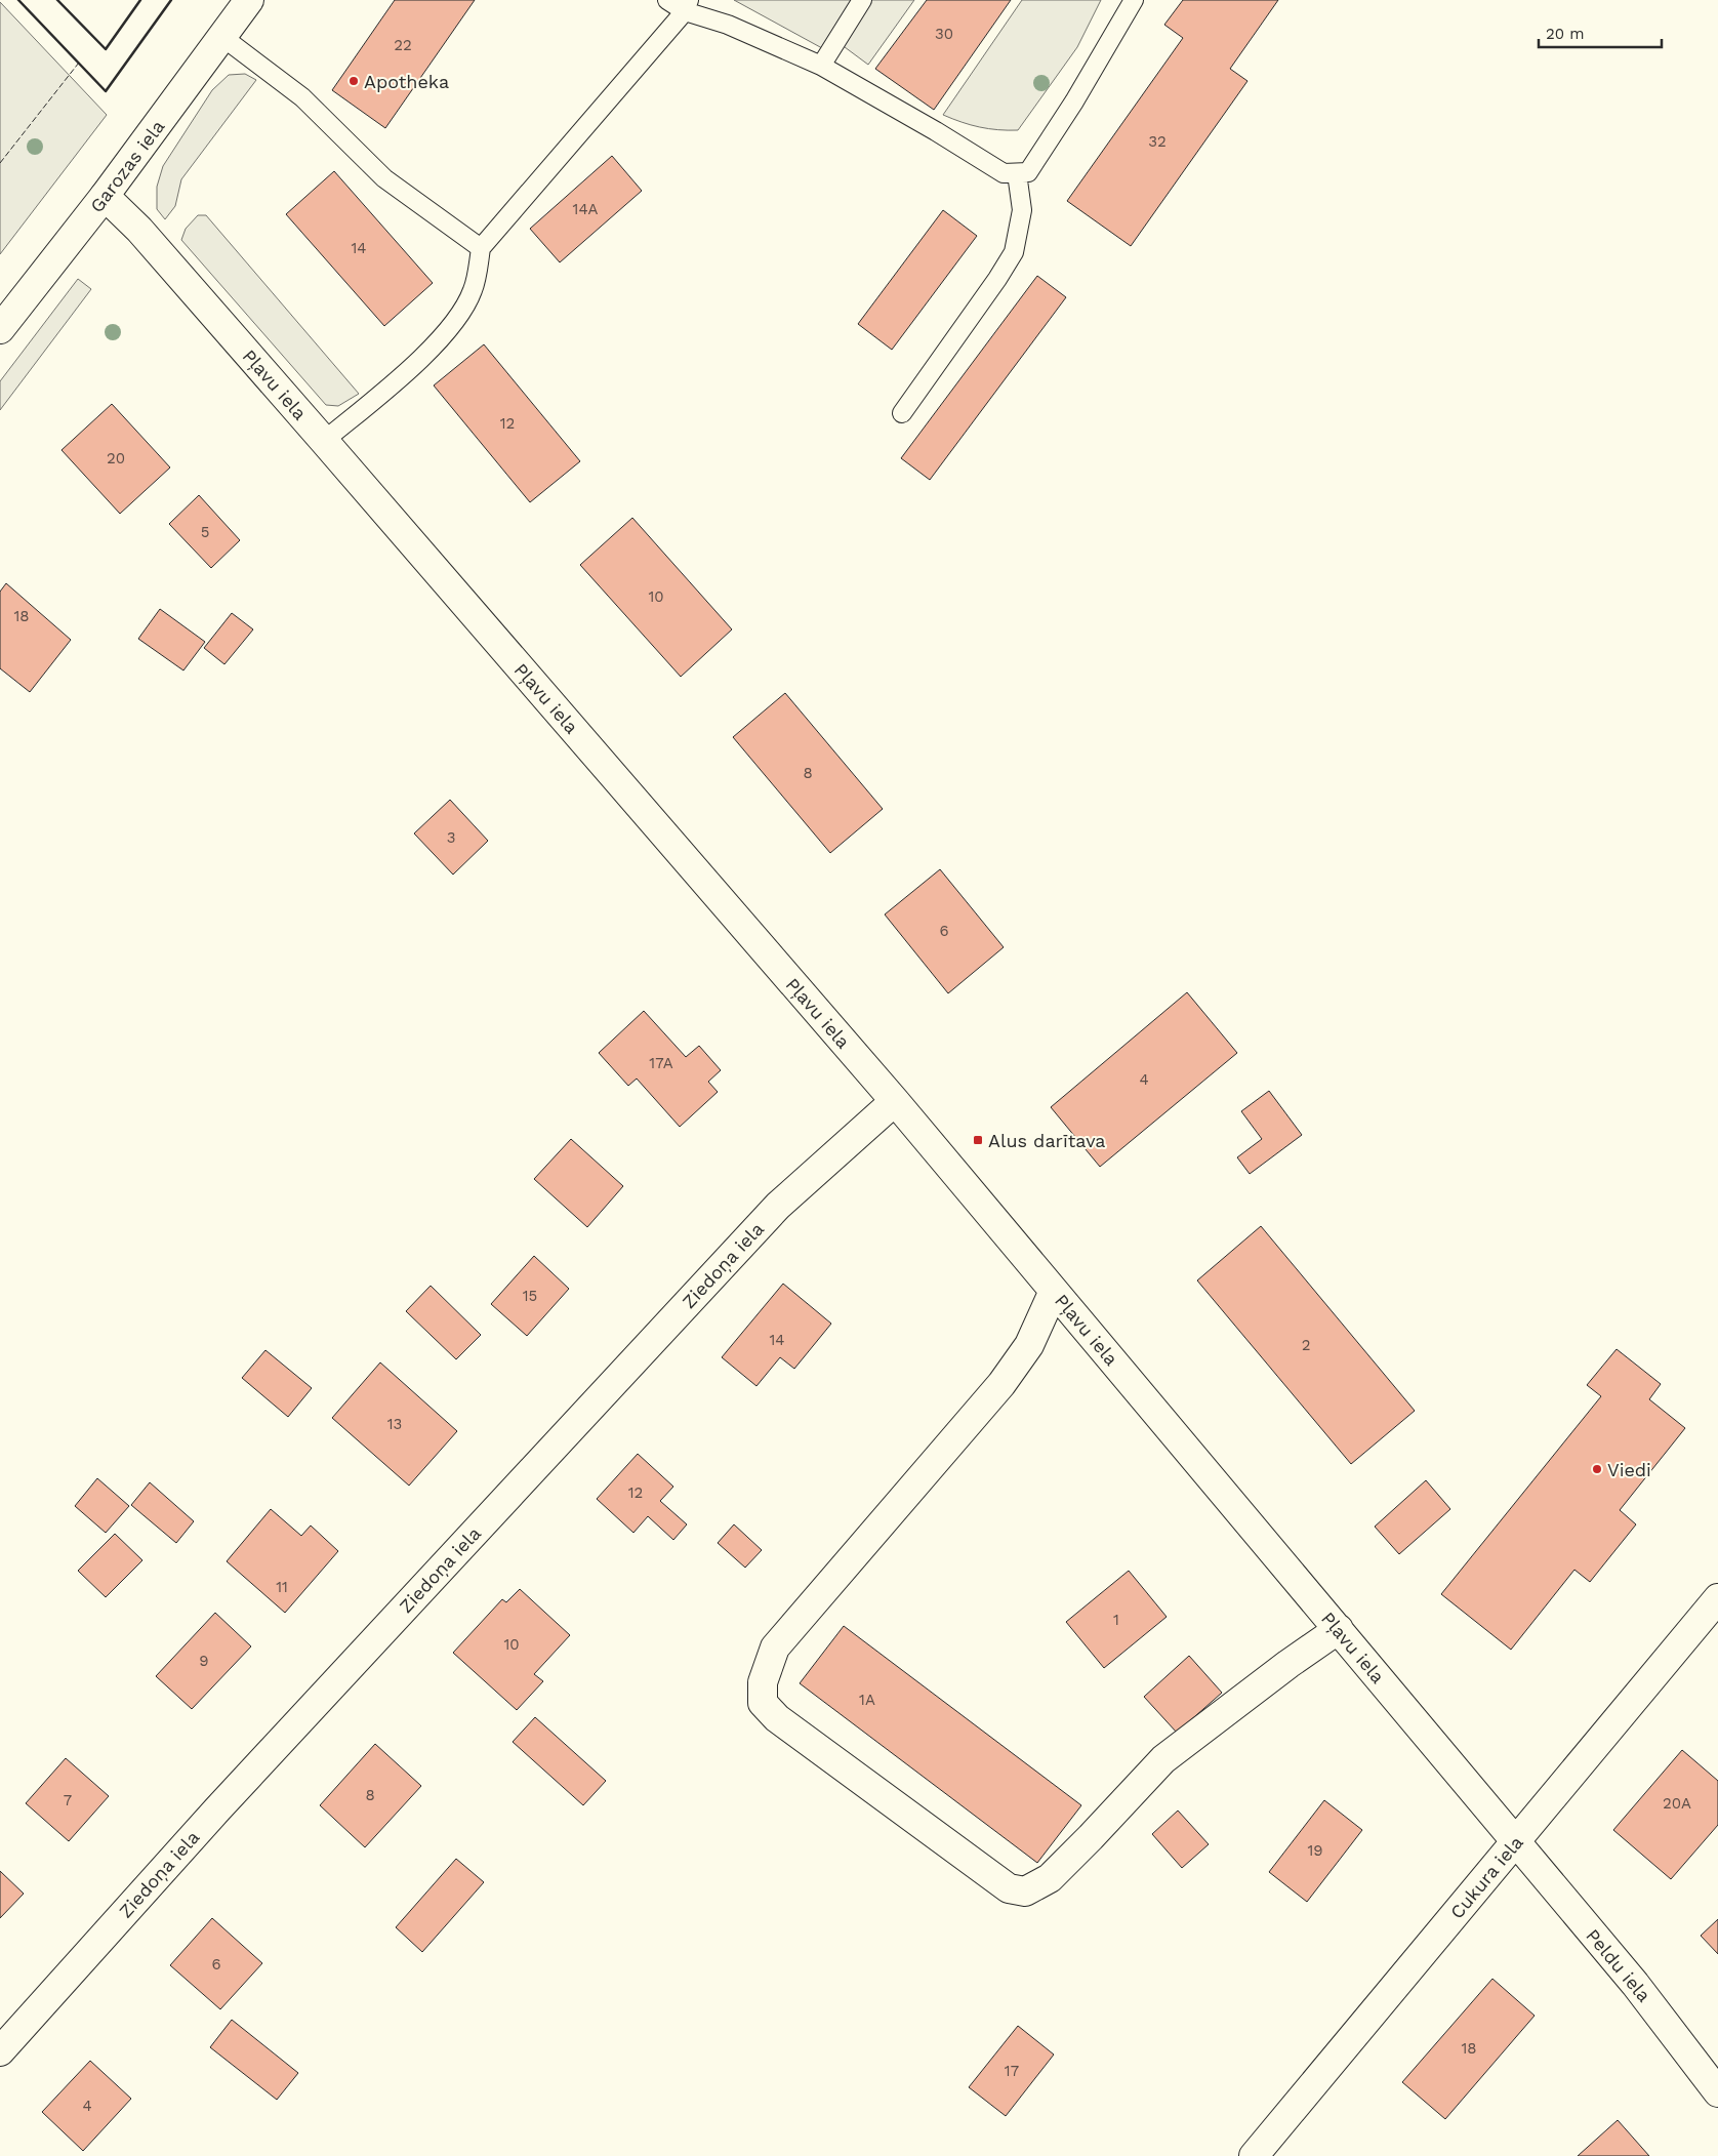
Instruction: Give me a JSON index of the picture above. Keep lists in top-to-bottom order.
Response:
{
  "streets": {
    "street": [
      "Garozas iela",
      "Pļavu iela",
      "Ziedoņa iela",
      "Cukura iela",
      "Peldu iela"
    ]
  },
  "crossings": [
    ["Garozas iela", "Pļavu iela"],
    ["Pļavu iela", "Ziedoņa iela"],
    ["Pļavu iela", "Cukura iela"],
    ["Pļavu iela", "Peldu iela"],
    ["Cukura iela", "Peldu iela"]
  ],
  "places": {
    "other": ["Apotheka", "Viedi"],
    "transit": ["Alus darītava"]
  },
  "house_numbers": [
    "30",
    "22",
    "32",
    "14A",
    "14",
    "12",
    "20",
    "5",
    "10",
    "18",
    "8",
    "3",
    "6",
    "17A",
    "4",
    "15",
    "14",
    "2",
    "13",
    "12",
    "11",
    "1",
    "10",
    "9",
    "1A",
    "8",
    "7",
    "20A",
    "19",
    "6",
    "18",
    "17",
    "4"
  ],
  "scale_bar": "20 m"
}
